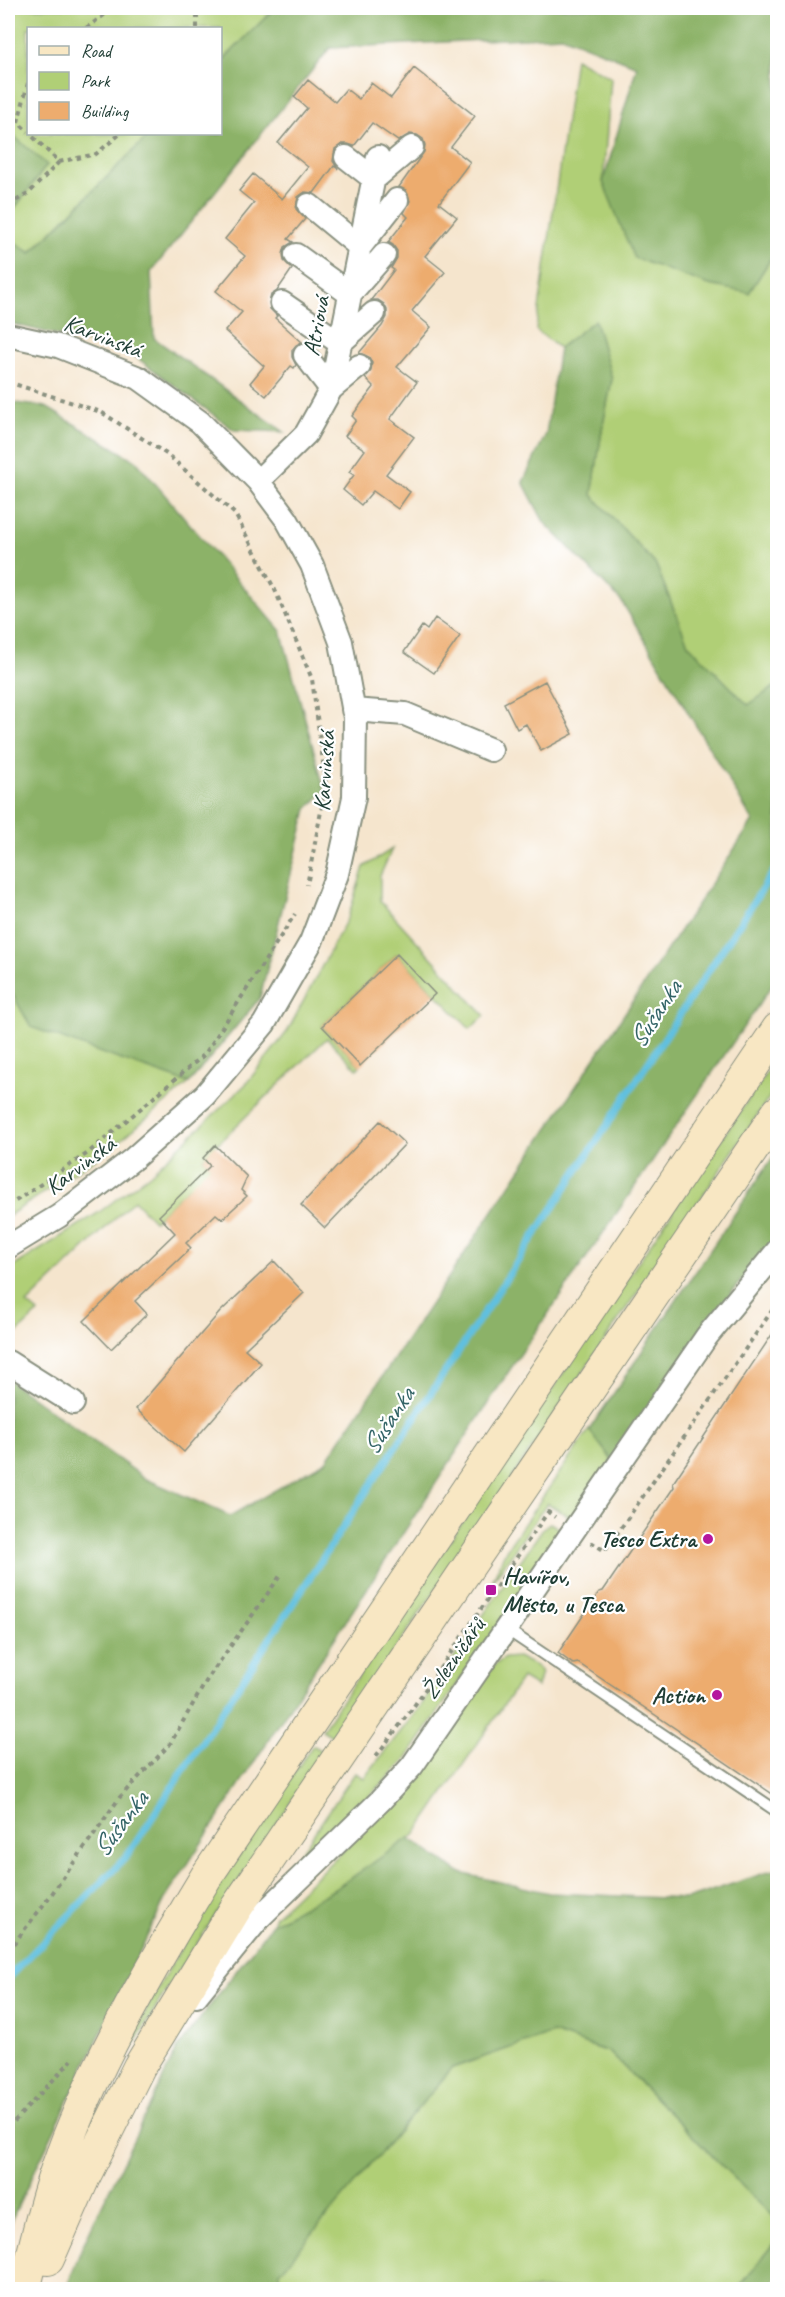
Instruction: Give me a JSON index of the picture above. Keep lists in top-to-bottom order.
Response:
{
  "streets": {
    "street": ["Atriová", "Karvinská", "Železničářů"]
  },
  "crossings": [
    ["Atriová", "Karvinská"]
  ],
  "water": ["Sušanka"],
  "places": {
    "other": ["Tesco Extra", "Action"],
    "transit": ["Havířov, Město, u Tesca"]
  },
  "legend": ["Road", "Park", "Building"]
}
